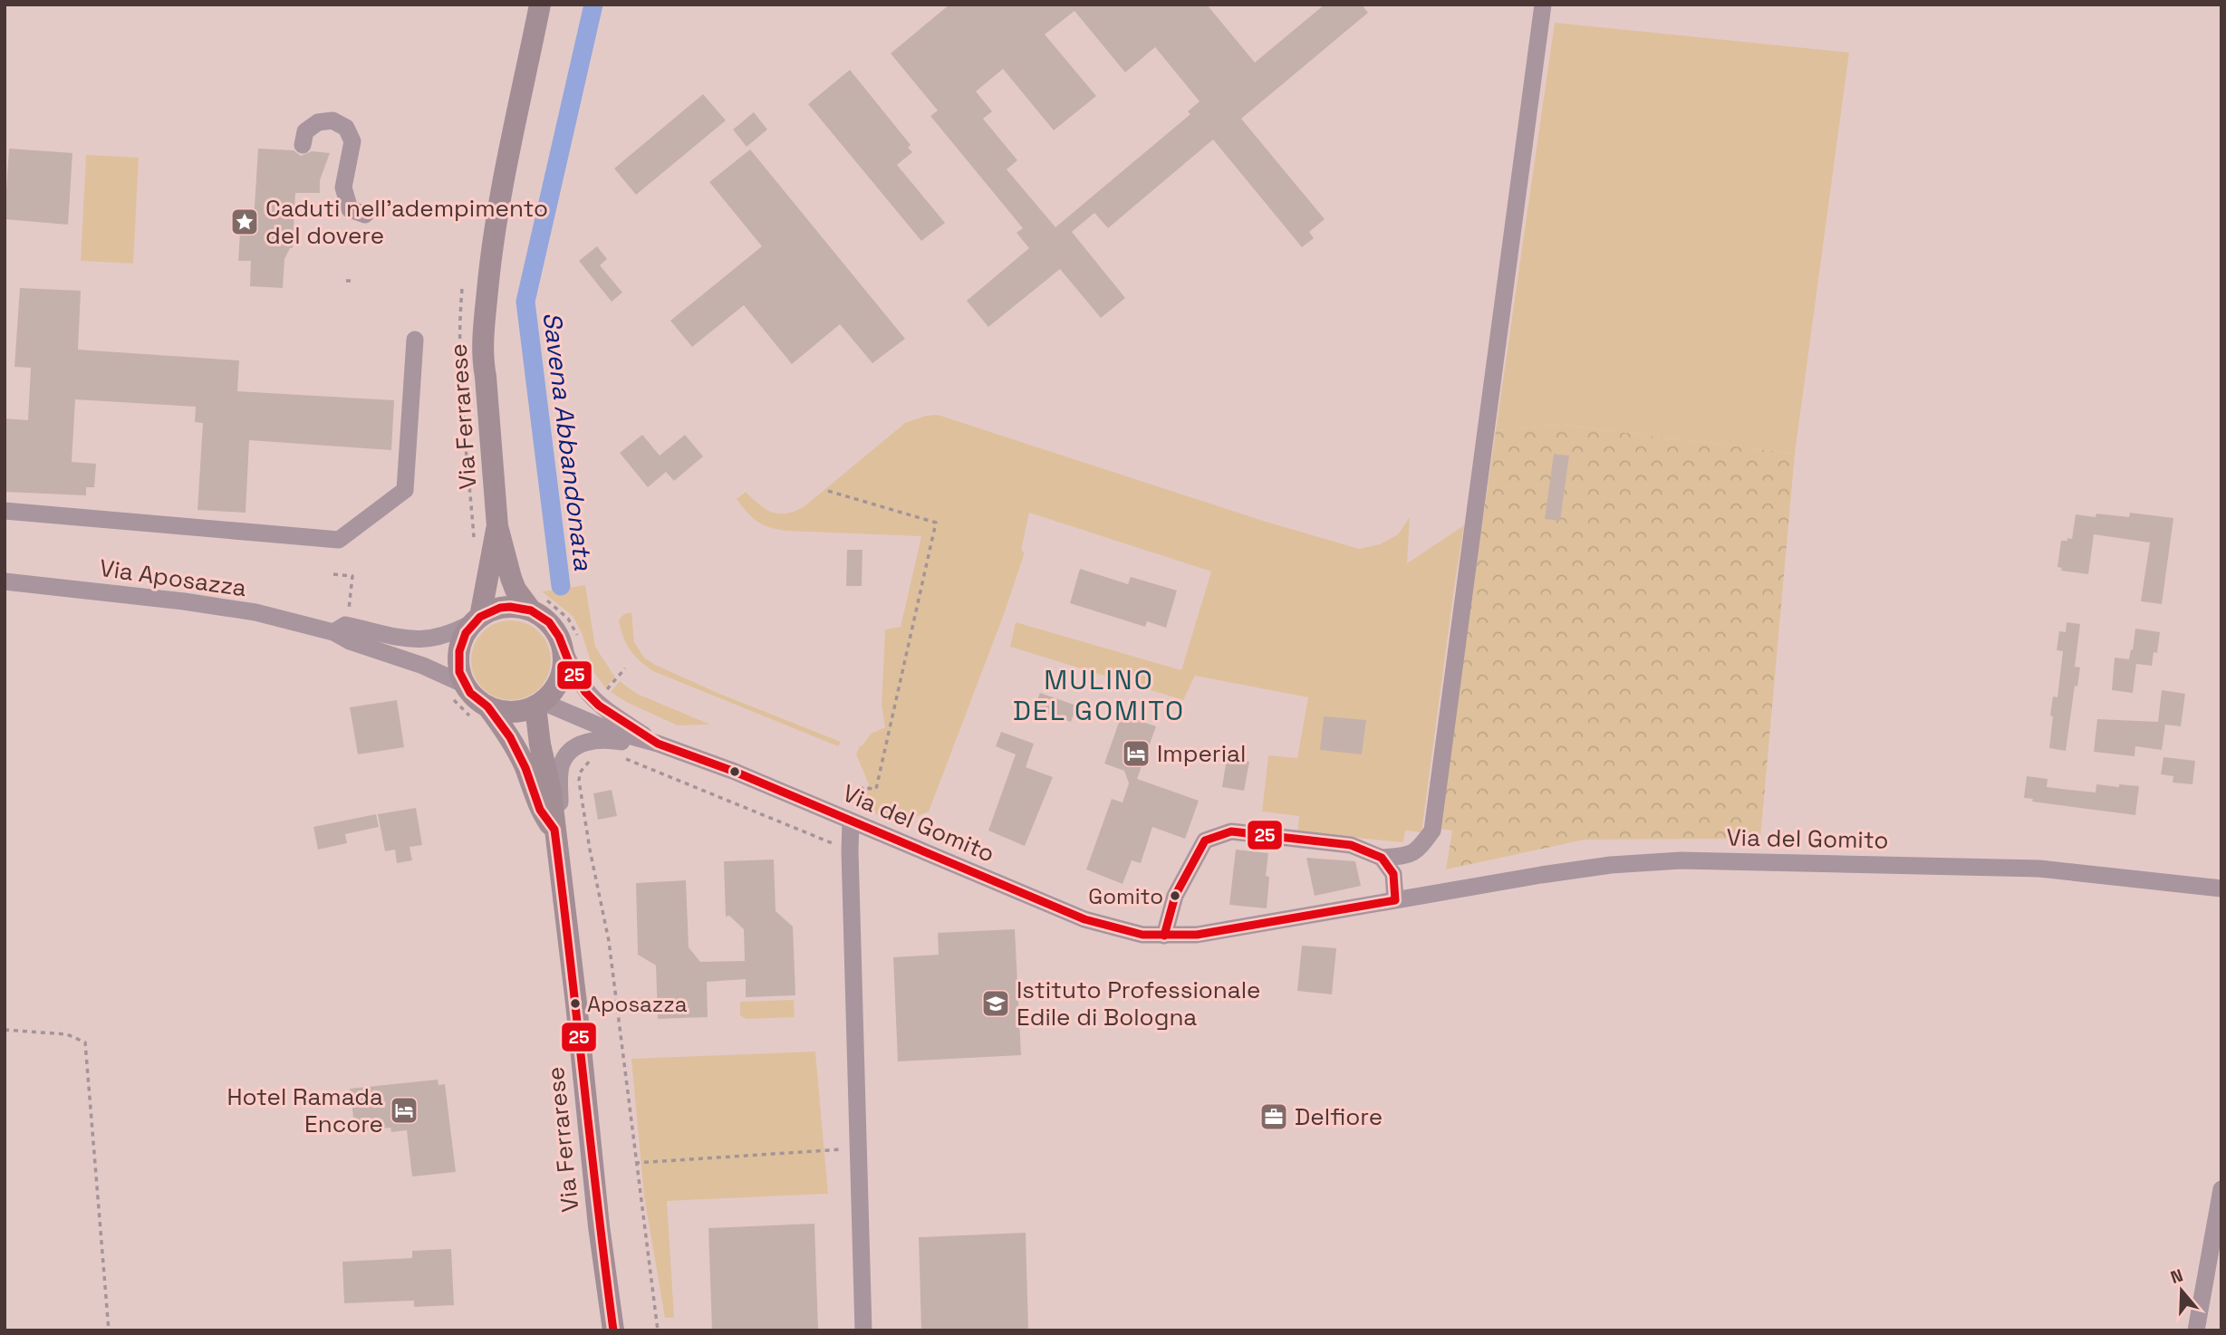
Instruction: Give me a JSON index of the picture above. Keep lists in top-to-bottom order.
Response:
{
  "streets": {
    "main road": ["Via Ferrarese"],
    "street": ["Via Aposazza", "Via del Gomito"]
  },
  "crossings": [
    ["Via Ferrarese", "Via Aposazza"],
    ["Via Ferrarese", "Via del Gomito"],
    ["Via Aposazza", "Via del Gomito"]
  ],
  "districts": ["MULINO DEL GOMITO"],
  "water": ["Savena Abbandonata"],
  "places": {
    "place": ["Caduti nell'adempimento del dovere"],
    "hotel": ["Imperial", "Hotel Ramada Encore"],
    "other": ["Gomito", "Aposazza"],
    "school or university": ["Istituto Professionale Edile di Bologna"],
    "office": ["Delfiore"]
  },
  "lines": ["transit line 25"],
  "north": "top"
}
